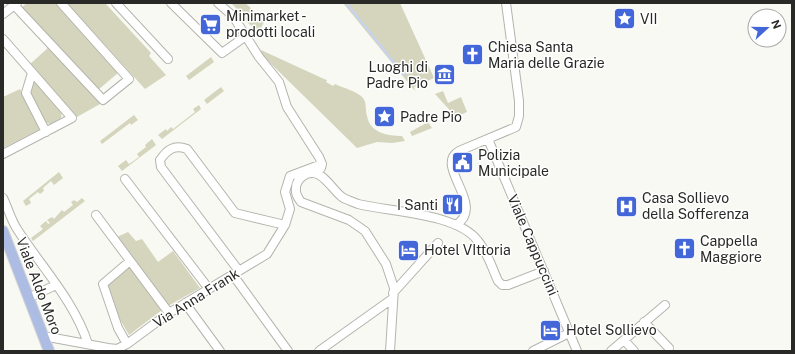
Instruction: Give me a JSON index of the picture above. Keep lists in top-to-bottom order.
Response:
{
  "streets": {
    "main road": ["Viale Aldo Moro"],
    "street": ["Viale Cappuccini", "Via Anna Frank"]
  },
  "crossings": [
    ["Viale Aldo Moro", "Via Anna Frank"]
  ],
  "places": {
    "place": ["VII", "Padre Pio"],
    "supermarket": ["Minimarket - prodotti locali"],
    "church": ["Chiesa Santa Maria delle Grazie", "Cappella Maggiore"],
    "museum": ["Luoghi di Padre Pio"],
    "public building": ["Polizia Municipale"],
    "restaurant": ["I Santi"],
    "hospital": ["Casa Sollievo della Sofferenza"],
    "hotel": ["Hotel VIttoria", "Hotel Sollievo"]
  },
  "north": "right"
}
